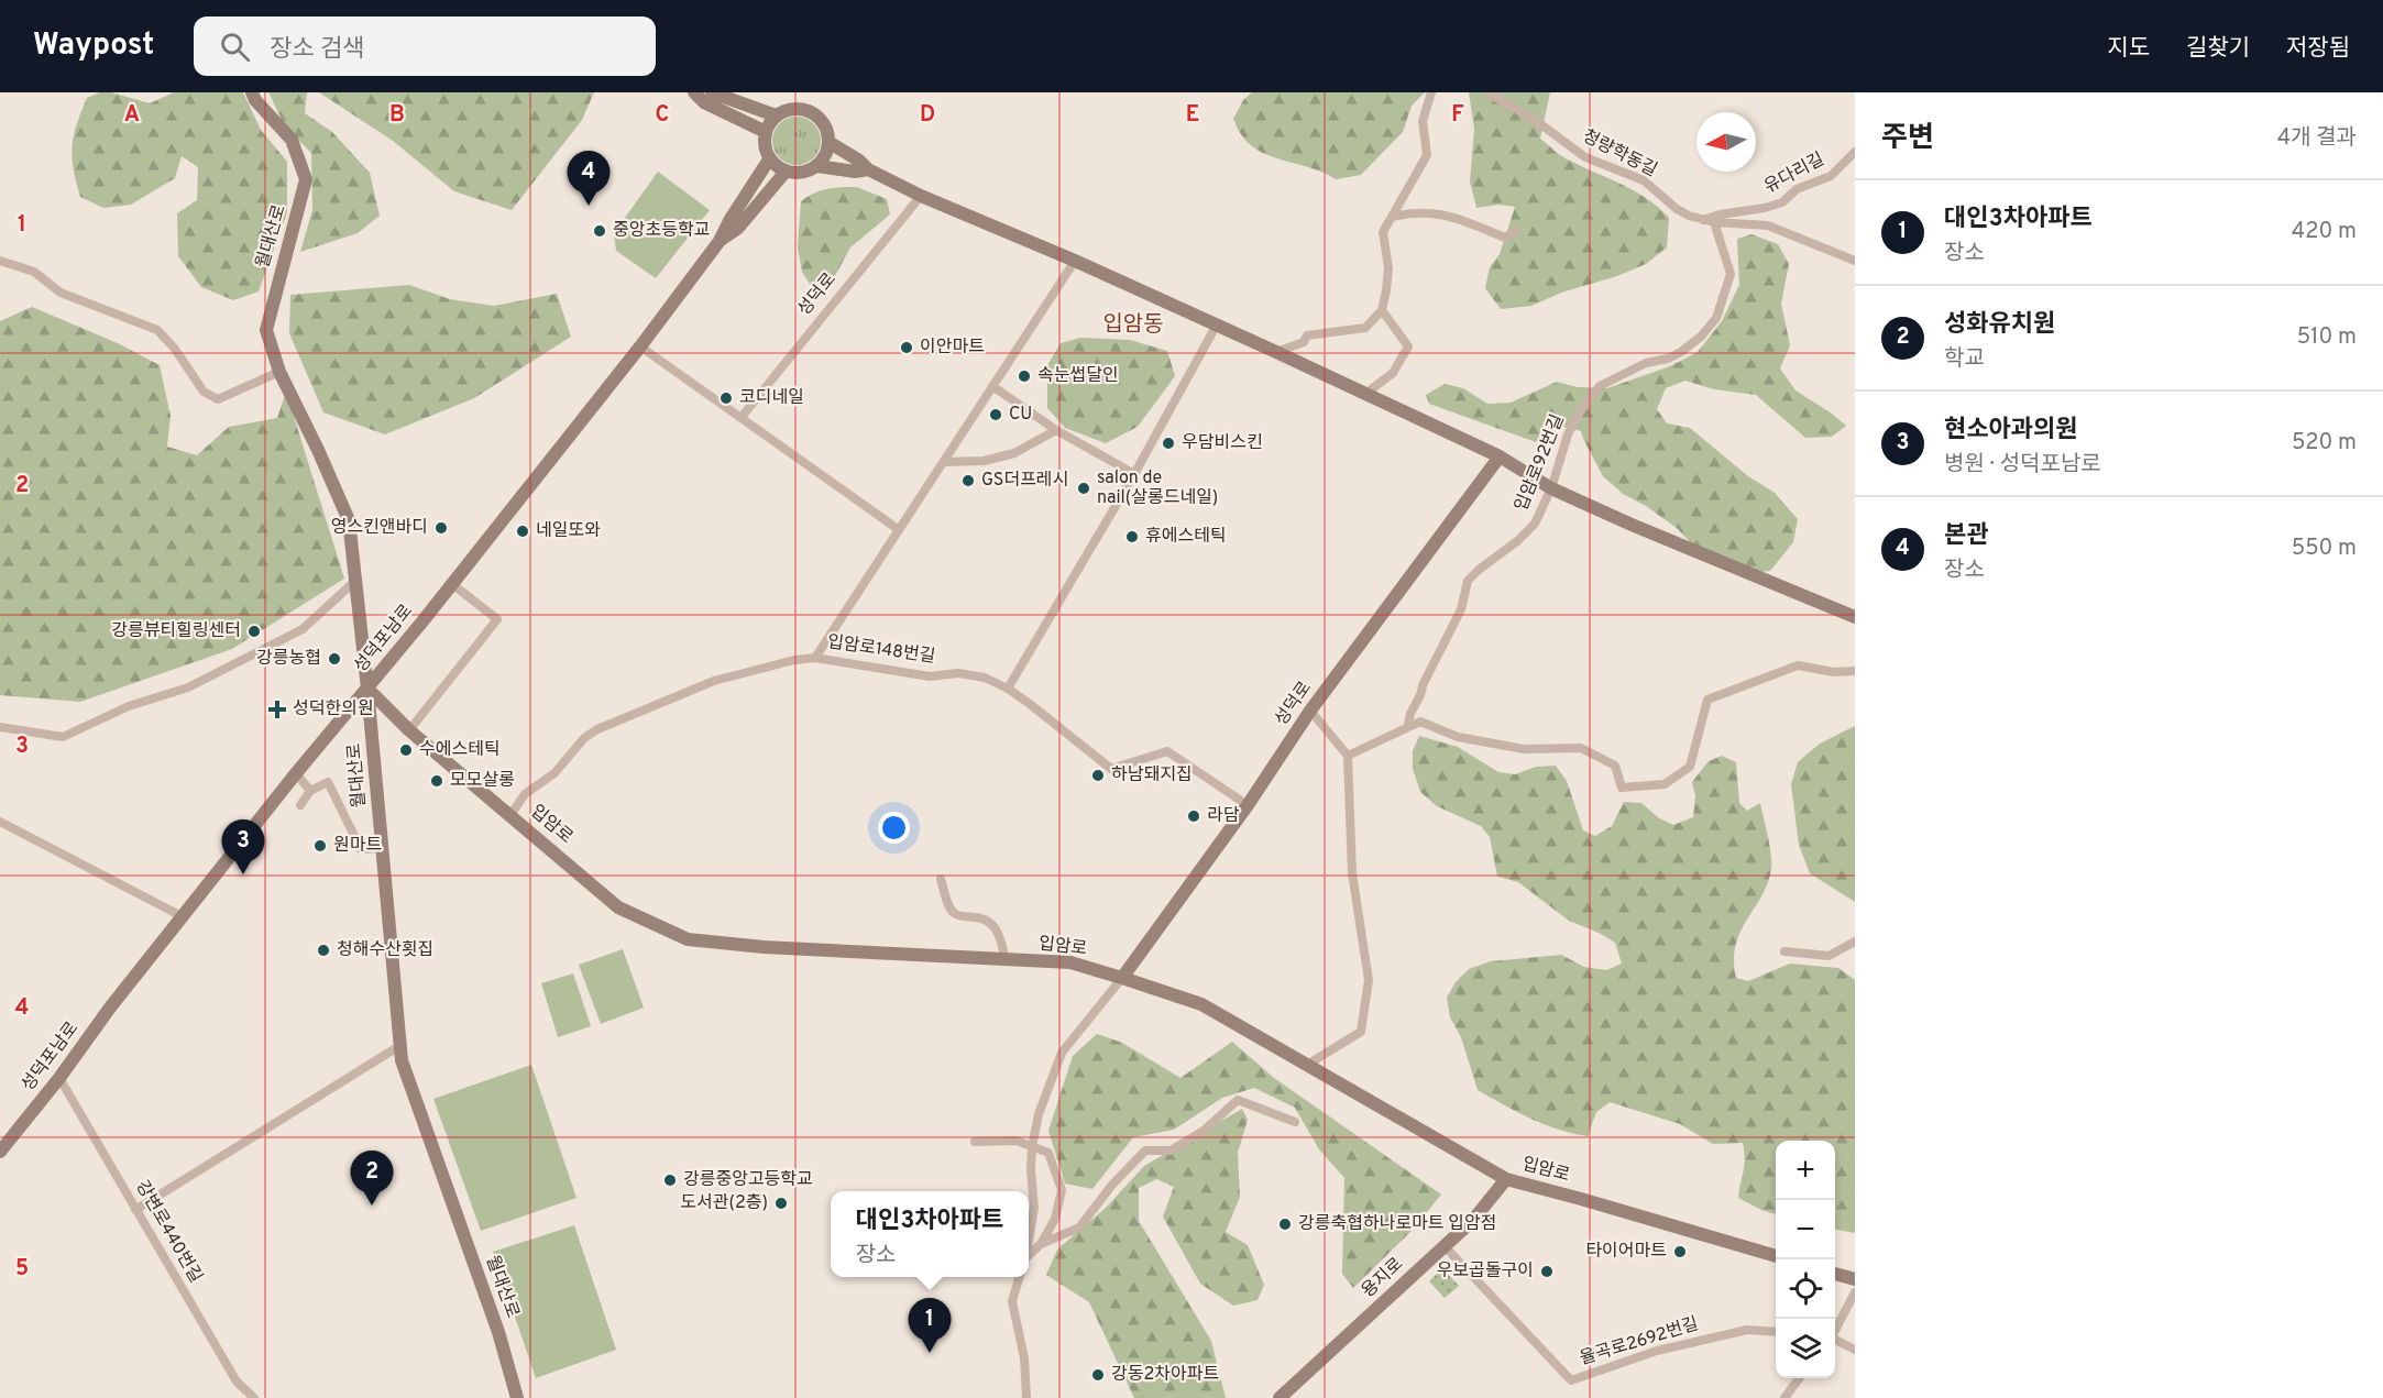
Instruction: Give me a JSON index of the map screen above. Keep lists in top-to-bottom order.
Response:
{
  "streets": {
    "street": [
      "청량학동길",
      "유다리길",
      "월대산로",
      "성덕로",
      "입암로92번길",
      "성덕포남로",
      "입암로148번길",
      "입암로",
      "강변로440번길",
      "용지로",
      "율곡로2692번길"
    ]
  },
  "crossings": [
    ["청량학동길", "유다리길"],
    ["청량학동길", "입암로92번길"],
    ["월대산로", "성덕포남로"],
    ["월대산로", "입암로"],
    ["성덕로", "입암로148번길"],
    ["성덕로", "입암로"],
    ["성덕포남로", "입암로"],
    ["성덕포남로", "강변로440번길"],
    ["입암로148번길", "입암로"],
    ["입암로", "용지로"],
    ["용지로", "율곡로2692번길"]
  ],
  "districts": ["입암동"],
  "places": {
    "other": [
      "중앙초등학교",
      "이안마트",
      "속눈썹달인",
      "코디네일",
      "CU",
      "우담비스킨",
      "GS더프레시",
      "salon de nail(살롱드네일)",
      "영스킨앤바디",
      "네일또와",
      "휴에스테틱",
      "강릉뷰티힐링센터",
      "강릉농협",
      "수에스테틱",
      "하남돼지집",
      "모모살롱",
      "라담",
      "원마트",
      "청해수산횟집",
      "강릉중앙고등학교",
      "도서관(2층)",
      "강릉축협하나로마트 입암점",
      "타이어마트",
      "우보곱돌구이",
      "강동2차아파트"
    ],
    "health": ["성덕한의원"]
  },
  "north": "left",
  "page": {
    "header": "Waypost",
    "search": "장소 검색",
    "nav": ["지도", "길찾기", "저장됨"],
    "heading": ["주변", "4개 결과"],
    "pins": [
      "4",
      "3",
      "2",
      "1"
    ],
    "list": [
      {
        "mark": "1",
        "name": "대인3차아파트",
        "note": "장소",
        "value": "420 m"
      },
      {
        "mark": "2",
        "name": "성화유치원",
        "note": "학교",
        "value": "510 m"
      },
      {
        "mark": "3",
        "name": "현소아과의원",
        "note": "병원 · 성덕포남로",
        "value": "520 m"
      },
      {
        "mark": "4",
        "name": "본관",
        "note": "장소",
        "value": "550 m"
      }
    ],
    "map_buttons": ["+", "−"],
    "popup": ["대인3차아파트", "장소"]
  },
  "grid": {
    "columns": [
      "A",
      "B",
      "C",
      "D",
      "E",
      "F"
    ],
    "rows": [
      "1",
      "2",
      "3",
      "4",
      "5"
    ]
  }
}
